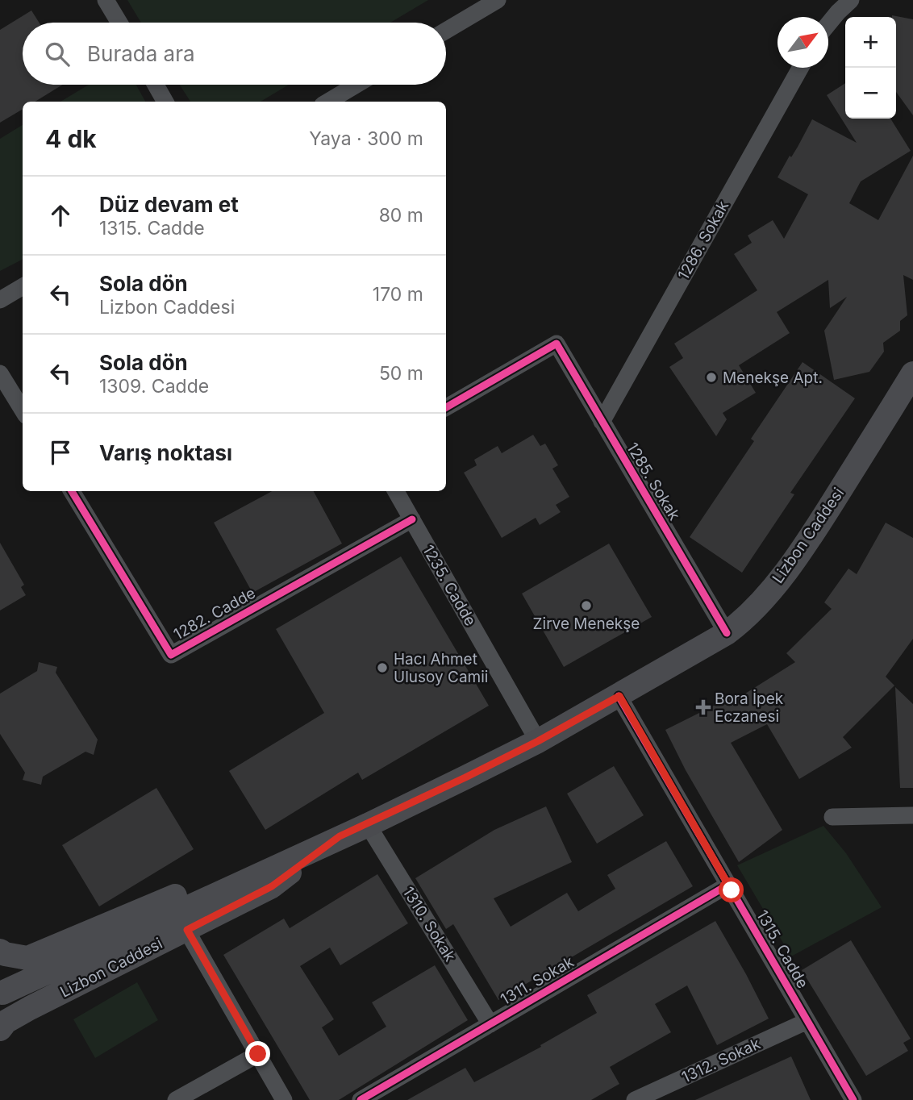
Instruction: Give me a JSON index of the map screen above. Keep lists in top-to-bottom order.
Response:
{
  "streets": {
    "main road": ["Lizbon Caddesi"],
    "street": [
      "1286. Sokak",
      "1285. Sokak",
      "1235. Cadde",
      "1282. Cadde",
      "1310. Sokak",
      "1315. Cadde",
      "1311. Sokak",
      "1312. Sokak"
    ]
  },
  "crossings": [
    ["1286. Sokak", "1285. Sokak"],
    ["1285. Sokak", "Lizbon Caddesi"],
    ["Lizbon Caddesi", "1235. Cadde"],
    ["Lizbon Caddesi", "1310. Sokak"],
    ["Lizbon Caddesi", "1315. Cadde"],
    ["1235. Cadde", "1282. Cadde"],
    ["1310. Sokak", "1311. Sokak"],
    ["1315. Cadde", "1311. Sokak"],
    ["1315. Cadde", "1312. Sokak"]
  ],
  "places": {
    "other": ["Menekşe Apt.", "Zirve Menekşe", "Hacı Ahmet Ulusoy Camii"],
    "health": ["Bora İpek Eczanesi"]
  },
  "north": "top right",
  "page": {
    "map_buttons": ["+", "−"],
    "search": "Burada ara",
    "heading": ["4 dk", "Yaya · 300 m"],
    "list": [
      ["Düz devam et", "1315. Cadde", "80 m"],
      ["Sola dön", "Lizbon Caddesi", "170 m"],
      ["Sola dön", "1309. Cadde", "50 m"],
      "Varış noktası"
    ]
  }
}
